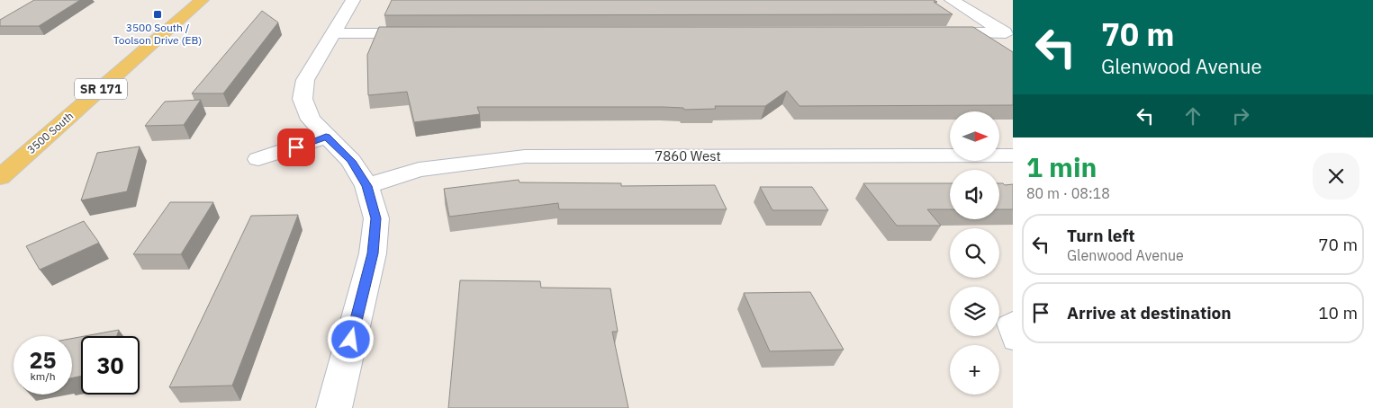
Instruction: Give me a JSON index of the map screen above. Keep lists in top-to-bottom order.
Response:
{
  "streets": {
    "main road": ["SR 171", "3500 South"],
    "street": ["7860 West"]
  },
  "places": {
    "transit": ["3500 South / Toolson Drive (EB)"]
  },
  "north": "right",
  "page": {
    "turn": ["70 m", "Glenwood Avenue"],
    "map_buttons": "+",
    "heading": ["1 min", "80 m · 08:18"],
    "list": [
      {
        "name": "Turn left",
        "note": "Glenwood Avenue",
        "value": "70 m"
      },
      {
        "name": "Arrive at destination",
        "value": "10 m"
      }
    ],
    "speed": "25 km/h",
    "limit": "30"
  }
}
